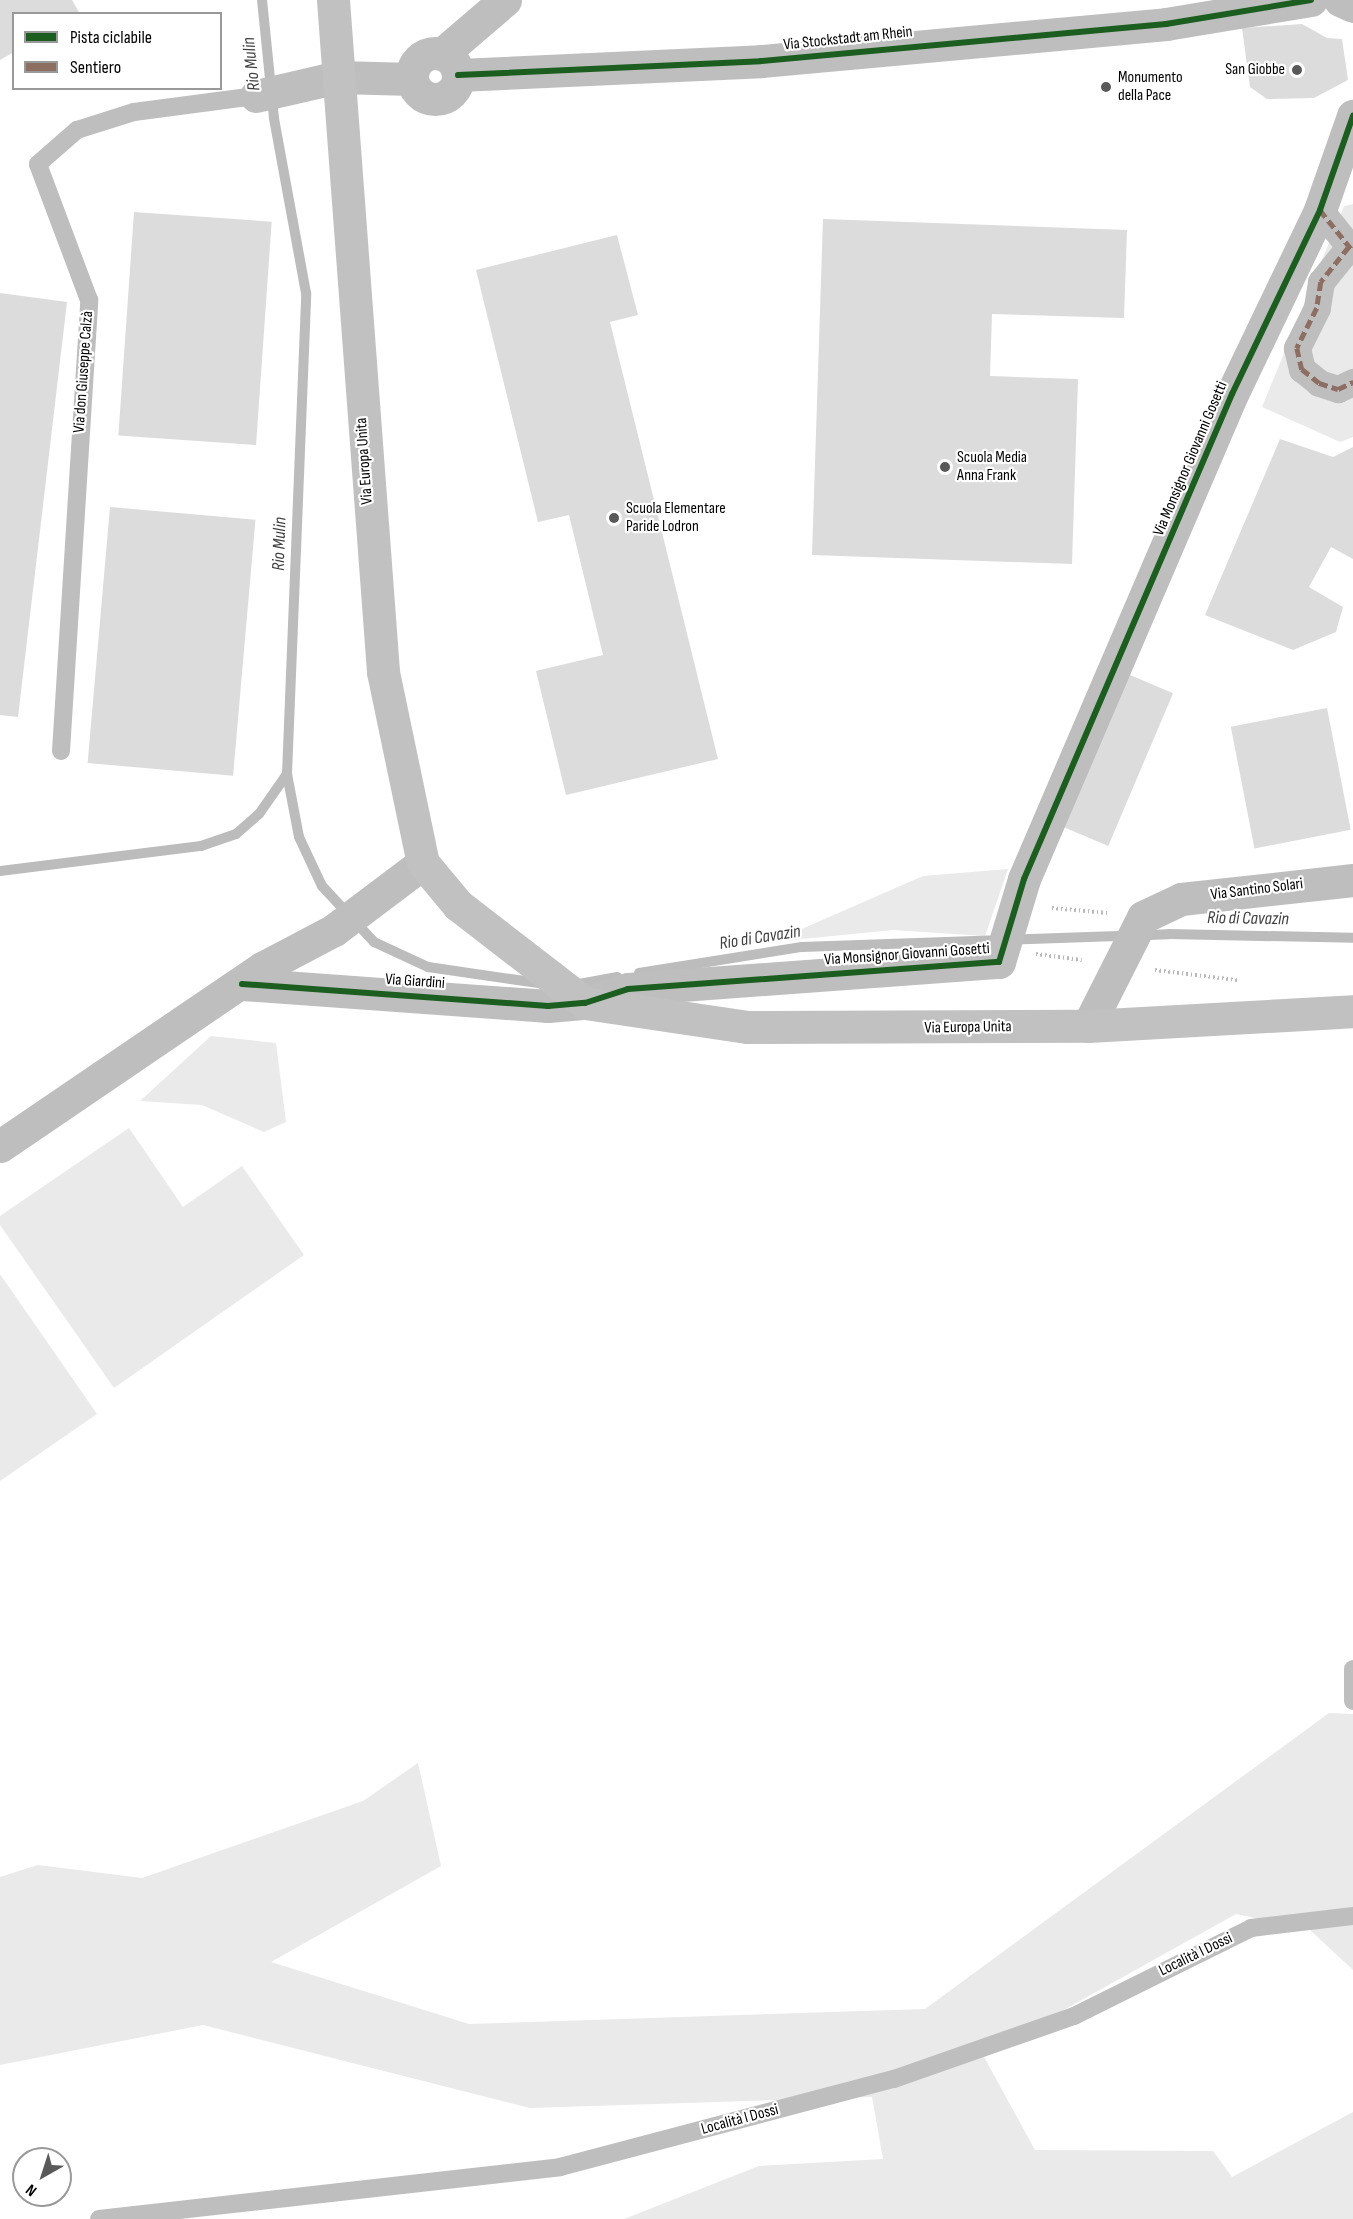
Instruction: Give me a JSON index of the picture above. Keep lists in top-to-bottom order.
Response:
{
  "streets": {
    "main road": ["Via Europa Unita"],
    "street": [
      "Via Stockstadt am Rhein",
      "Via Monsignor Giovanni Gosetti",
      "Via Santino Solari",
      "Via Giardini"
    ],
    "lane": ["Via don Giuseppe Calzà", "Località I Dossi"]
  },
  "crossings": [
    ["Via Monsignor Giovanni Gosetti", "Via Europa Unita"],
    ["Via Monsignor Giovanni Gosetti", "Via Giardini"],
    ["Via Europa Unita", "Via Santino Solari"],
    ["Via Europa Unita", "Via Giardini"]
  ],
  "water": ["Rio Mulin", "Rio di Cavazin"],
  "places": [
    "San Giobbe",
    "Monumento della Pace",
    "Scuola Media Anna Frank",
    "Scuola Elementare Paride Lodron"
  ],
  "legend": ["Pista ciclabile", "Sentiero"],
  "north": "bottom left"
}
